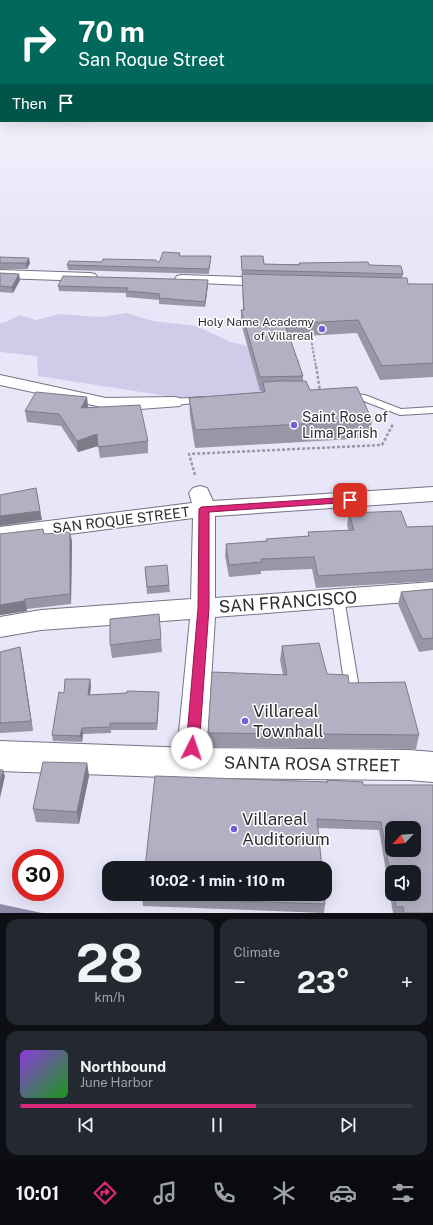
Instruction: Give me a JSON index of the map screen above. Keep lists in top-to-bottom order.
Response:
{
  "streets": {
    "street": ["SAN ROQUE STREET", "SAN FRANCISCO", "SANTA ROSA STREET"]
  },
  "places": [
    "Holy Name Academy of Villareal",
    "Saint Rose of Lima Parish",
    "Villareal Townhall",
    "Villareal Auditorium"
  ],
  "north": "bottom left",
  "page": {
    "turn": ["70 m", "San Roque Street"],
    "then": "Then",
    "limit": "30",
    "trip": "10:02 · 1 min · 110 m",
    "tile": [
      ["28", "km/h"],
      "Climate"
    ],
    "heat": ["−", "23°", "+"],
    "song": ["Northbound", "June Harbor"],
    "tabs": "10:01"
  }
}
